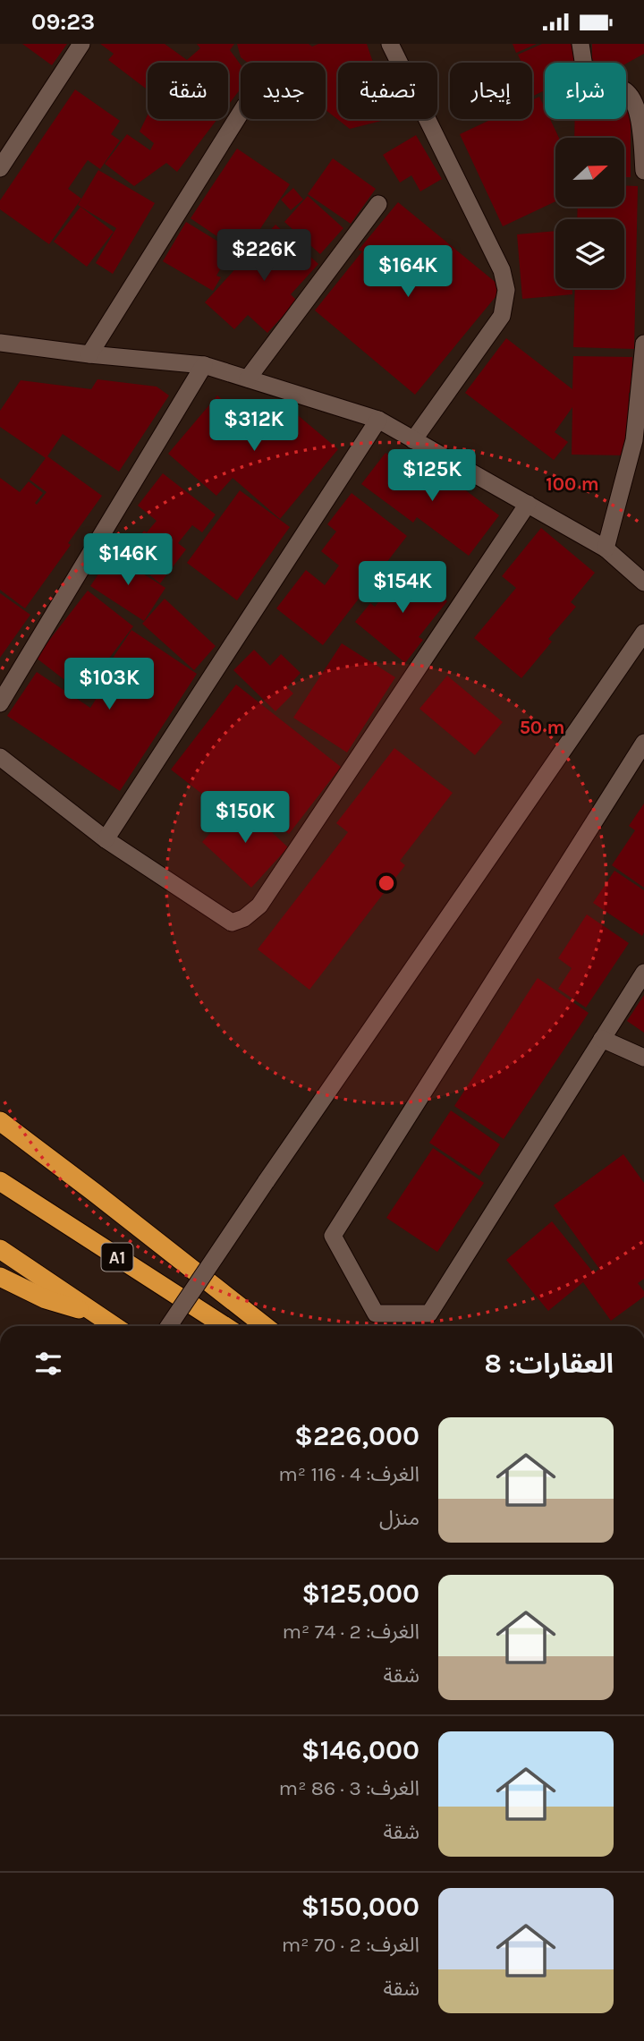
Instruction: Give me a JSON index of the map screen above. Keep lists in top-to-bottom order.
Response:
{
  "streets": {
    "highway": ["A1"]
  },
  "north": "right",
  "page": {
    "status": "09:23",
    "chip": [
      "شراء",
      "إيجار",
      "تصفية",
      "جديد",
      "شقة"
    ],
    "price": [
      "$226K",
      "$164K",
      "$312K",
      "$125K",
      "$146K",
      "$154K",
      "$103K",
      "$150K"
    ],
    "heading": "العقارات: 8",
    "list": [
      {
        "name": "$226,000",
        "note": "الغرف: 4 · 116 m² · منزل"
      },
      {
        "name": "$125,000",
        "note": "الغرف: 2 · 74 m² · شقة"
      },
      {
        "name": "$146,000",
        "note": "الغرف: 3 · 86 m² · شقة"
      },
      {
        "name": "$150,000",
        "note": "الغرف: 2 · 70 m² · شقة"
      }
    ]
  },
  "rings": ["100 m", "50 m"]
}
